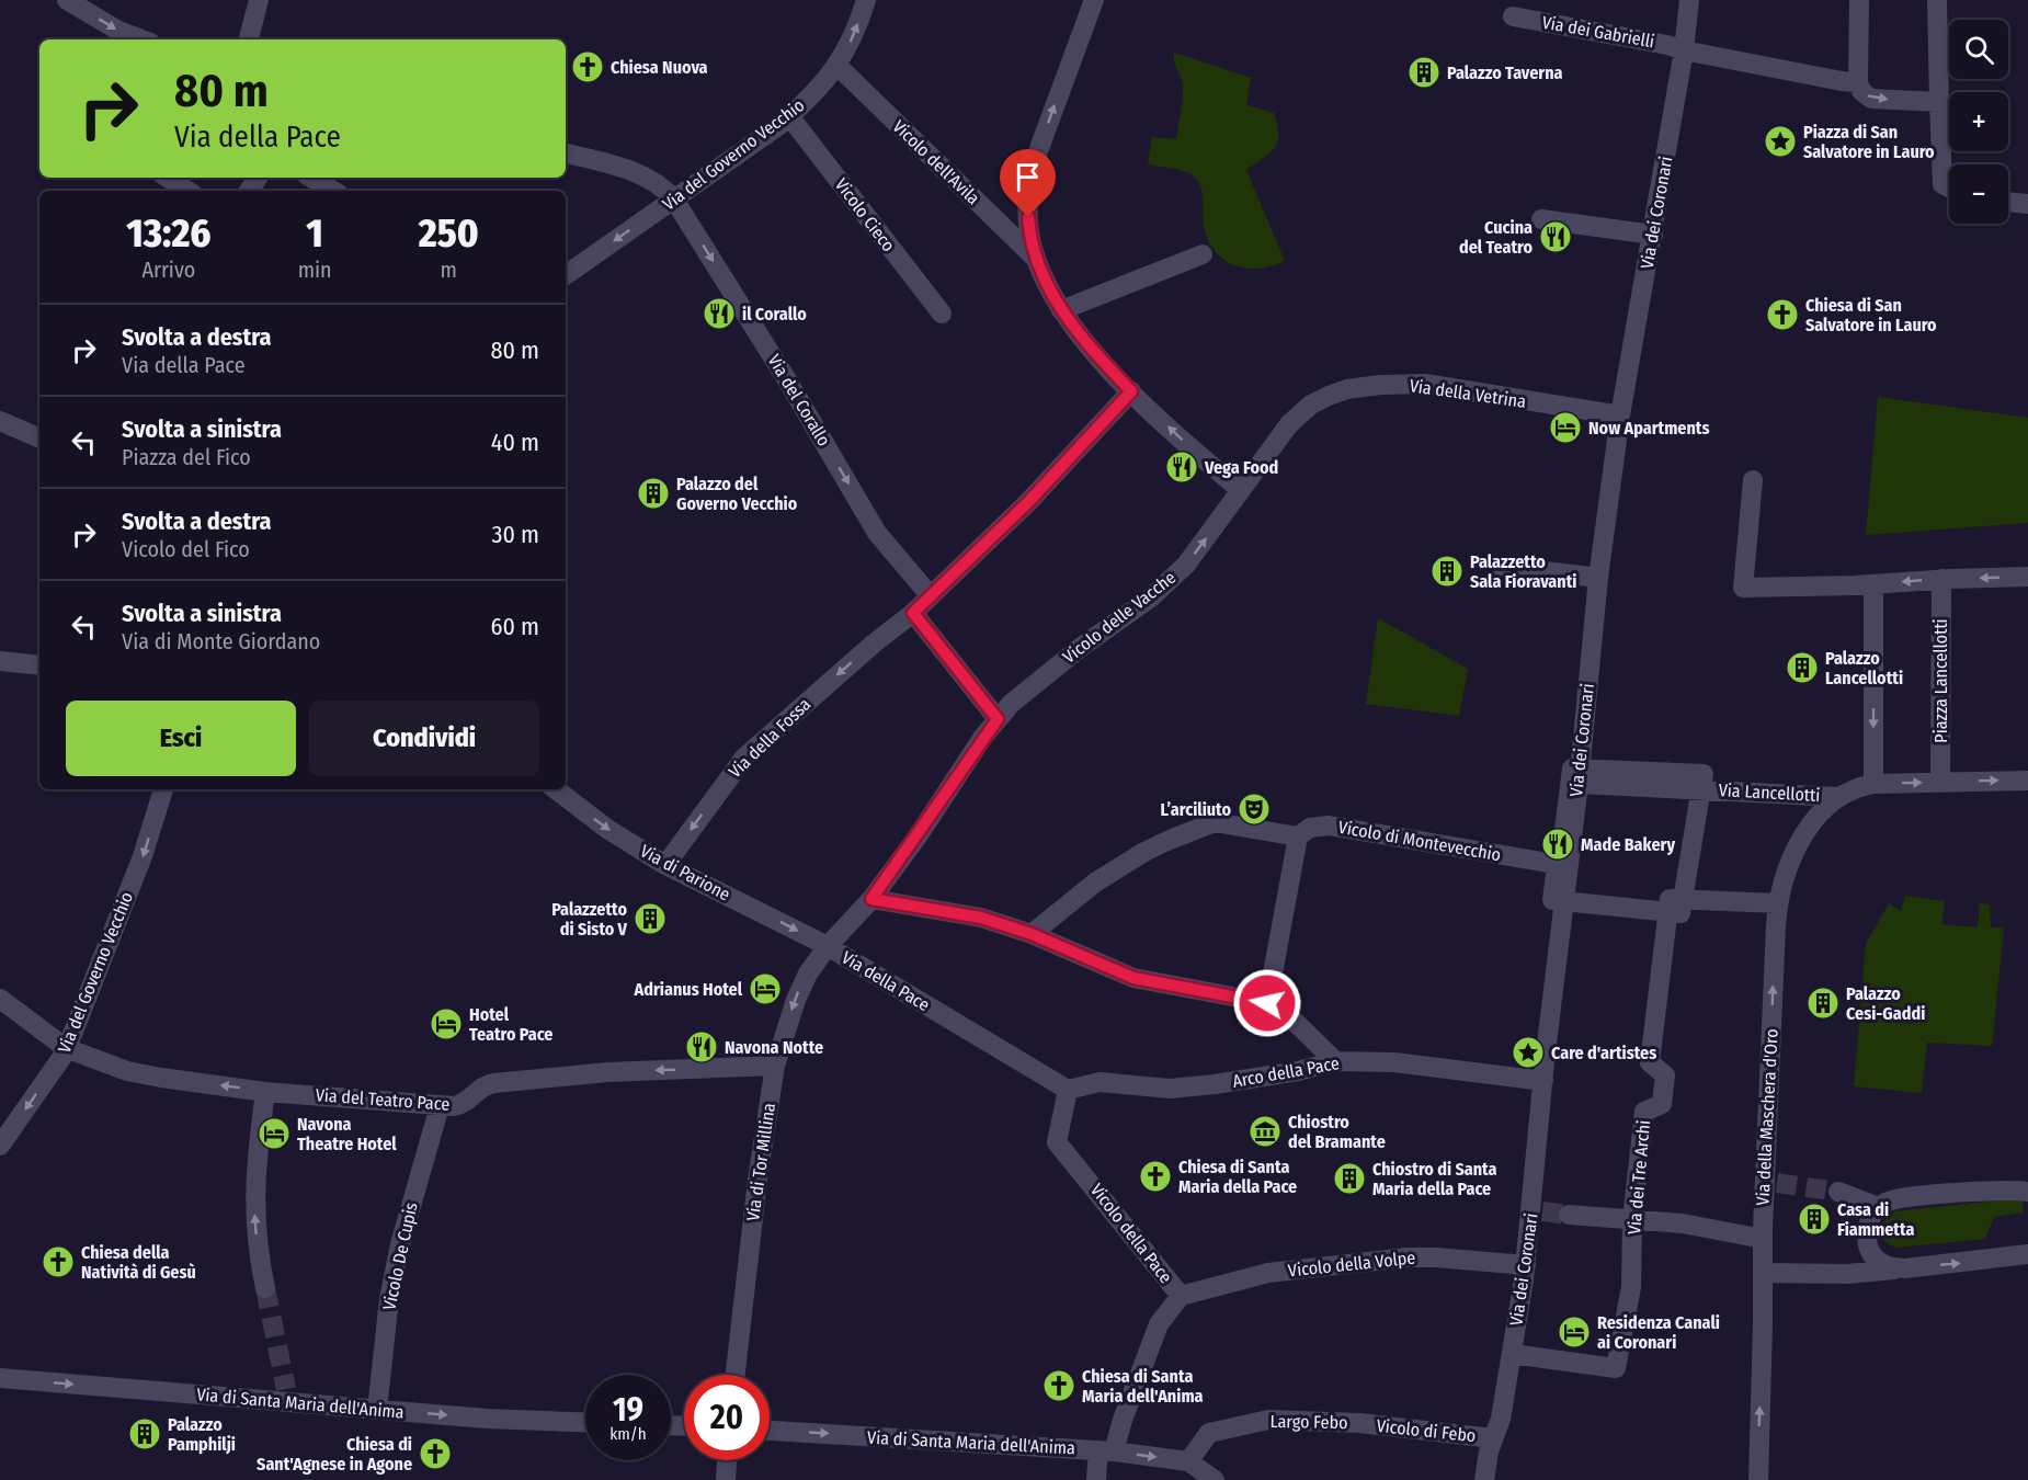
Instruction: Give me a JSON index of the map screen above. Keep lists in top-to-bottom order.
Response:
{
  "streets": {
    "street": [
      "Via dei Gabrielli",
      "Via del Governo Vecchio",
      "Vicolo dell'Avila",
      "Via dei Coronari",
      "Vicolo Cieco",
      "Via della Vetrina",
      "Via del Corallo",
      "Vicolo delle Vacche",
      "Piazza Lancellotti",
      "Via della Fossa",
      "Via Lancellotti",
      "Vicolo di Montevecchio",
      "Via di Parione",
      "Via della Pace",
      "Arco della Pace",
      "Via del Teatro Pace",
      "Via della Maschera d'Oro",
      "Via di Tor Millina",
      "Via dei Tre Archi",
      "Vicolo della Pace",
      "Vicolo De Cupis",
      "Vicolo della Volpe",
      "Via di Santa Maria dell'Anima",
      "Largo Febo",
      "Vicolo di Febo"
    ]
  },
  "crossings": [
    ["Via dei Gabrielli", "Via dei Coronari"],
    ["Via del Governo Vecchio", "Vicolo dell'Avila"],
    ["Via del Governo Vecchio", "Vicolo Cieco"],
    ["Via del Governo Vecchio", "Via del Corallo"],
    ["Via del Governo Vecchio", "Via del Teatro Pace"],
    ["Via dei Coronari", "Via della Vetrina"],
    ["Via dei Coronari", "Vicolo di Montevecchio"],
    ["Via dei Coronari", "Arco della Pace"],
    ["Via dei Coronari", "Via dei Tre Archi"],
    ["Via dei Coronari", "Vicolo della Volpe"],
    ["Via dei Coronari", "Vicolo di Febo"],
    ["Via della Vetrina", "Vicolo delle Vacche"],
    ["Via del Corallo", "Via della Fossa"],
    ["Vicolo delle Vacche", "Via della Pace"],
    ["Via della Fossa", "Via di Parione"],
    ["Via Lancellotti", "Via della Maschera d'Oro"],
    ["Via di Parione", "Via della Pace"],
    ["Via di Parione", "Via di Tor Millina"],
    ["Via della Pace", "Arco della Pace"],
    ["Via della Pace", "Via di Tor Millina"],
    ["Via della Pace", "Vicolo della Pace"],
    ["Arco della Pace", "Vicolo della Pace"],
    ["Via del Teatro Pace", "Via di Tor Millina"],
    ["Via del Teatro Pace", "Vicolo De Cupis"],
    ["Vicolo della Pace", "Vicolo della Volpe"],
    ["Vicolo della Pace", "Via di Santa Maria dell'Anima"],
    ["Vicolo De Cupis", "Via di Santa Maria dell'Anima"],
    ["Via di Santa Maria dell'Anima", "Largo Febo"],
    ["Largo Febo", "Vicolo di Febo"]
  ],
  "one_way": [
    "Via del Corallo",
    "Vicolo delle Vacche",
    "Via della Fossa",
    "Via di Parione",
    "Via del Teatro Pace",
    "Via della Maschera d'Oro",
    "Via di Santa Maria dell'Anima"
  ],
  "places": {
    "church": [
      "Chiesa Nuova",
      "Chiesa di San Salvatore in Lauro",
      "Chiesa di Santa Maria della Pace",
      "Chiesa della Natività di Gesù",
      "Chiesa di Santa Maria dell'Anima",
      "Chiesa di Sant'Agnese in Agone"
    ],
    "building": [
      "Palazzo Taverna",
      "Palazzo del Governo Vecchio",
      "Palazzetto Sala Fioravanti",
      "Palazzo Lancellotti",
      "Palazzetto di Sisto V",
      "Palazzo Cesi-Gaddi",
      "Chiostro di Santa Maria della Pace",
      "Casa di Fiammetta",
      "Palazzo Pamphilji"
    ],
    "place": ["Piazza di San Salvatore in Lauro", "Care d'artistes"],
    "restaurant": [
      "Cucina del Teatro",
      "il Corallo",
      "Vega Food",
      "Made Bakery",
      "Navona Notte"
    ],
    "hotel": [
      "Now Apartments",
      "Adrianus Hotel",
      "Hotel Teatro Pace",
      "Navona Theatre Hotel",
      "Residenza Canali ai Coronari"
    ],
    "theatre": ["L’arciliuto"],
    "museum": ["Chiostro del Bramante"]
  },
  "page": {
    "map_buttons": ["+", "−"],
    "turn": ["80 m", "Via della Pace"],
    "eta": [
      "13:26",
      "Arrivo",
      "1",
      "min",
      "250",
      "m"
    ],
    "list": [
      {
        "name": "Svolta a destra",
        "note": "Via della Pace",
        "value": "80 m"
      },
      {
        "name": "Svolta a sinistra",
        "note": "Piazza del Fico",
        "value": "40 m"
      },
      {
        "name": "Svolta a destra",
        "note": "Vicolo del Fico",
        "value": "30 m"
      },
      {
        "name": "Svolta a sinistra",
        "note": "Via di Monte Giordano",
        "value": "60 m"
      }
    ],
    "buttons": ["Esci", "Condividi"],
    "speed": "19 km/h",
    "limit": "20"
  }
}
